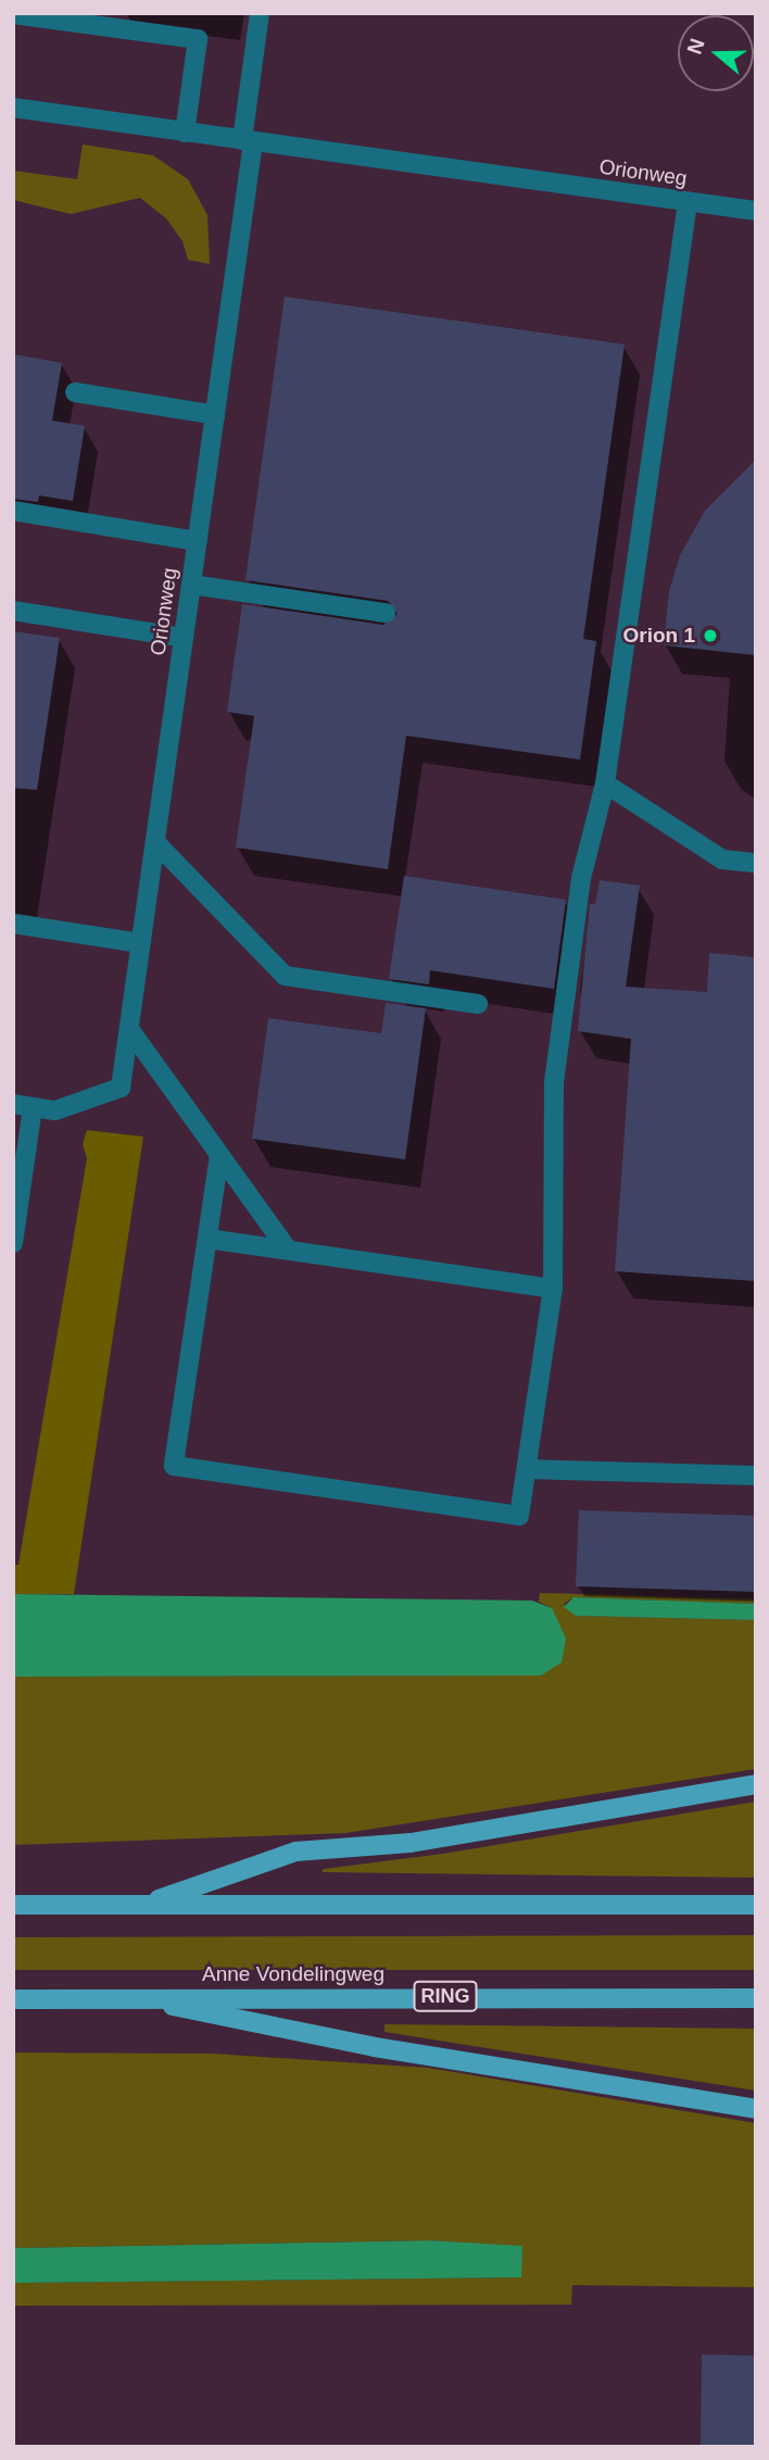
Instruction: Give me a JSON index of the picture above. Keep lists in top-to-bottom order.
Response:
{
  "streets": {
    "main road": ["Anne Vondelingweg", "RING"],
    "street": ["Orionweg"]
  },
  "places": ["Orion 1"],
  "north": "left"
}
